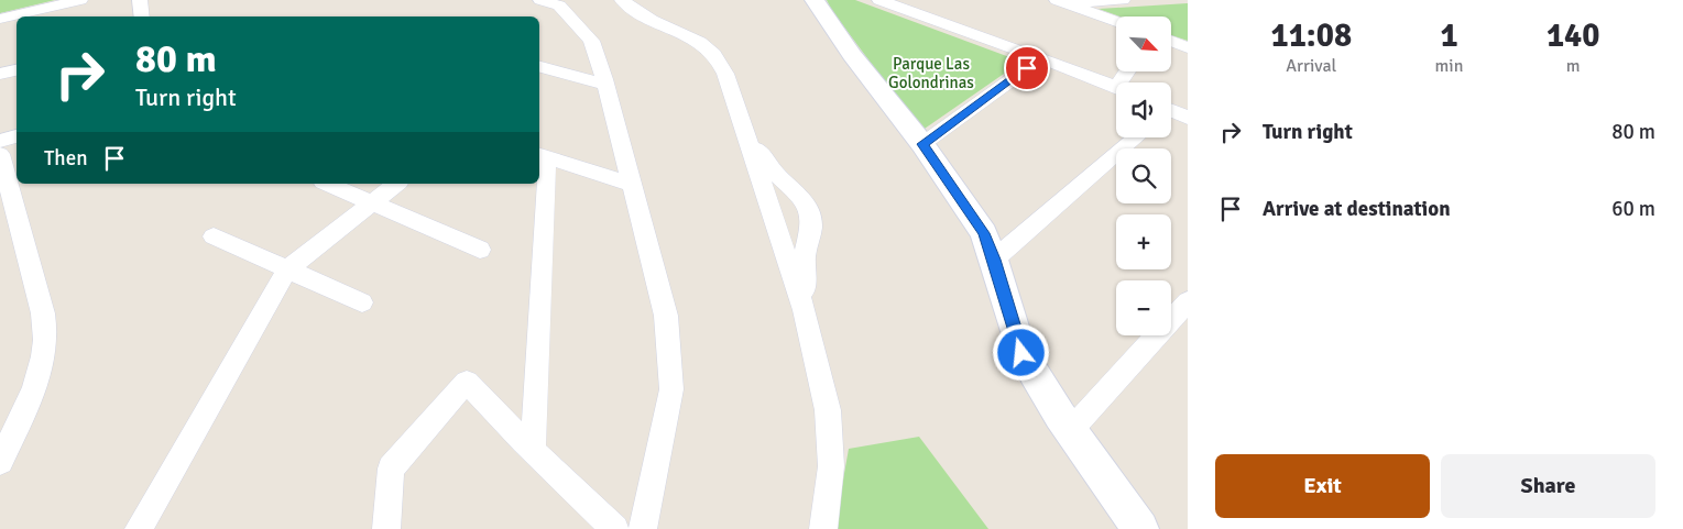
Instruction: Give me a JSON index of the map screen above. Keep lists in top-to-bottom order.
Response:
{
  "parks": ["Parque Las Golondrinas"],
  "north": "bottom right",
  "page": {
    "eta": [
      "11:08",
      "Arrival",
      "1",
      "min",
      "140",
      "m"
    ],
    "map_buttons": ["+", "−"],
    "turn": ["80 m", "Turn right"],
    "list": [
      {
        "name": "Turn right",
        "value": "80 m"
      },
      {
        "name": "Arrive at destination",
        "value": "60 m"
      }
    ],
    "then": "Then",
    "buttons": ["Exit", "Share"]
  }
}
